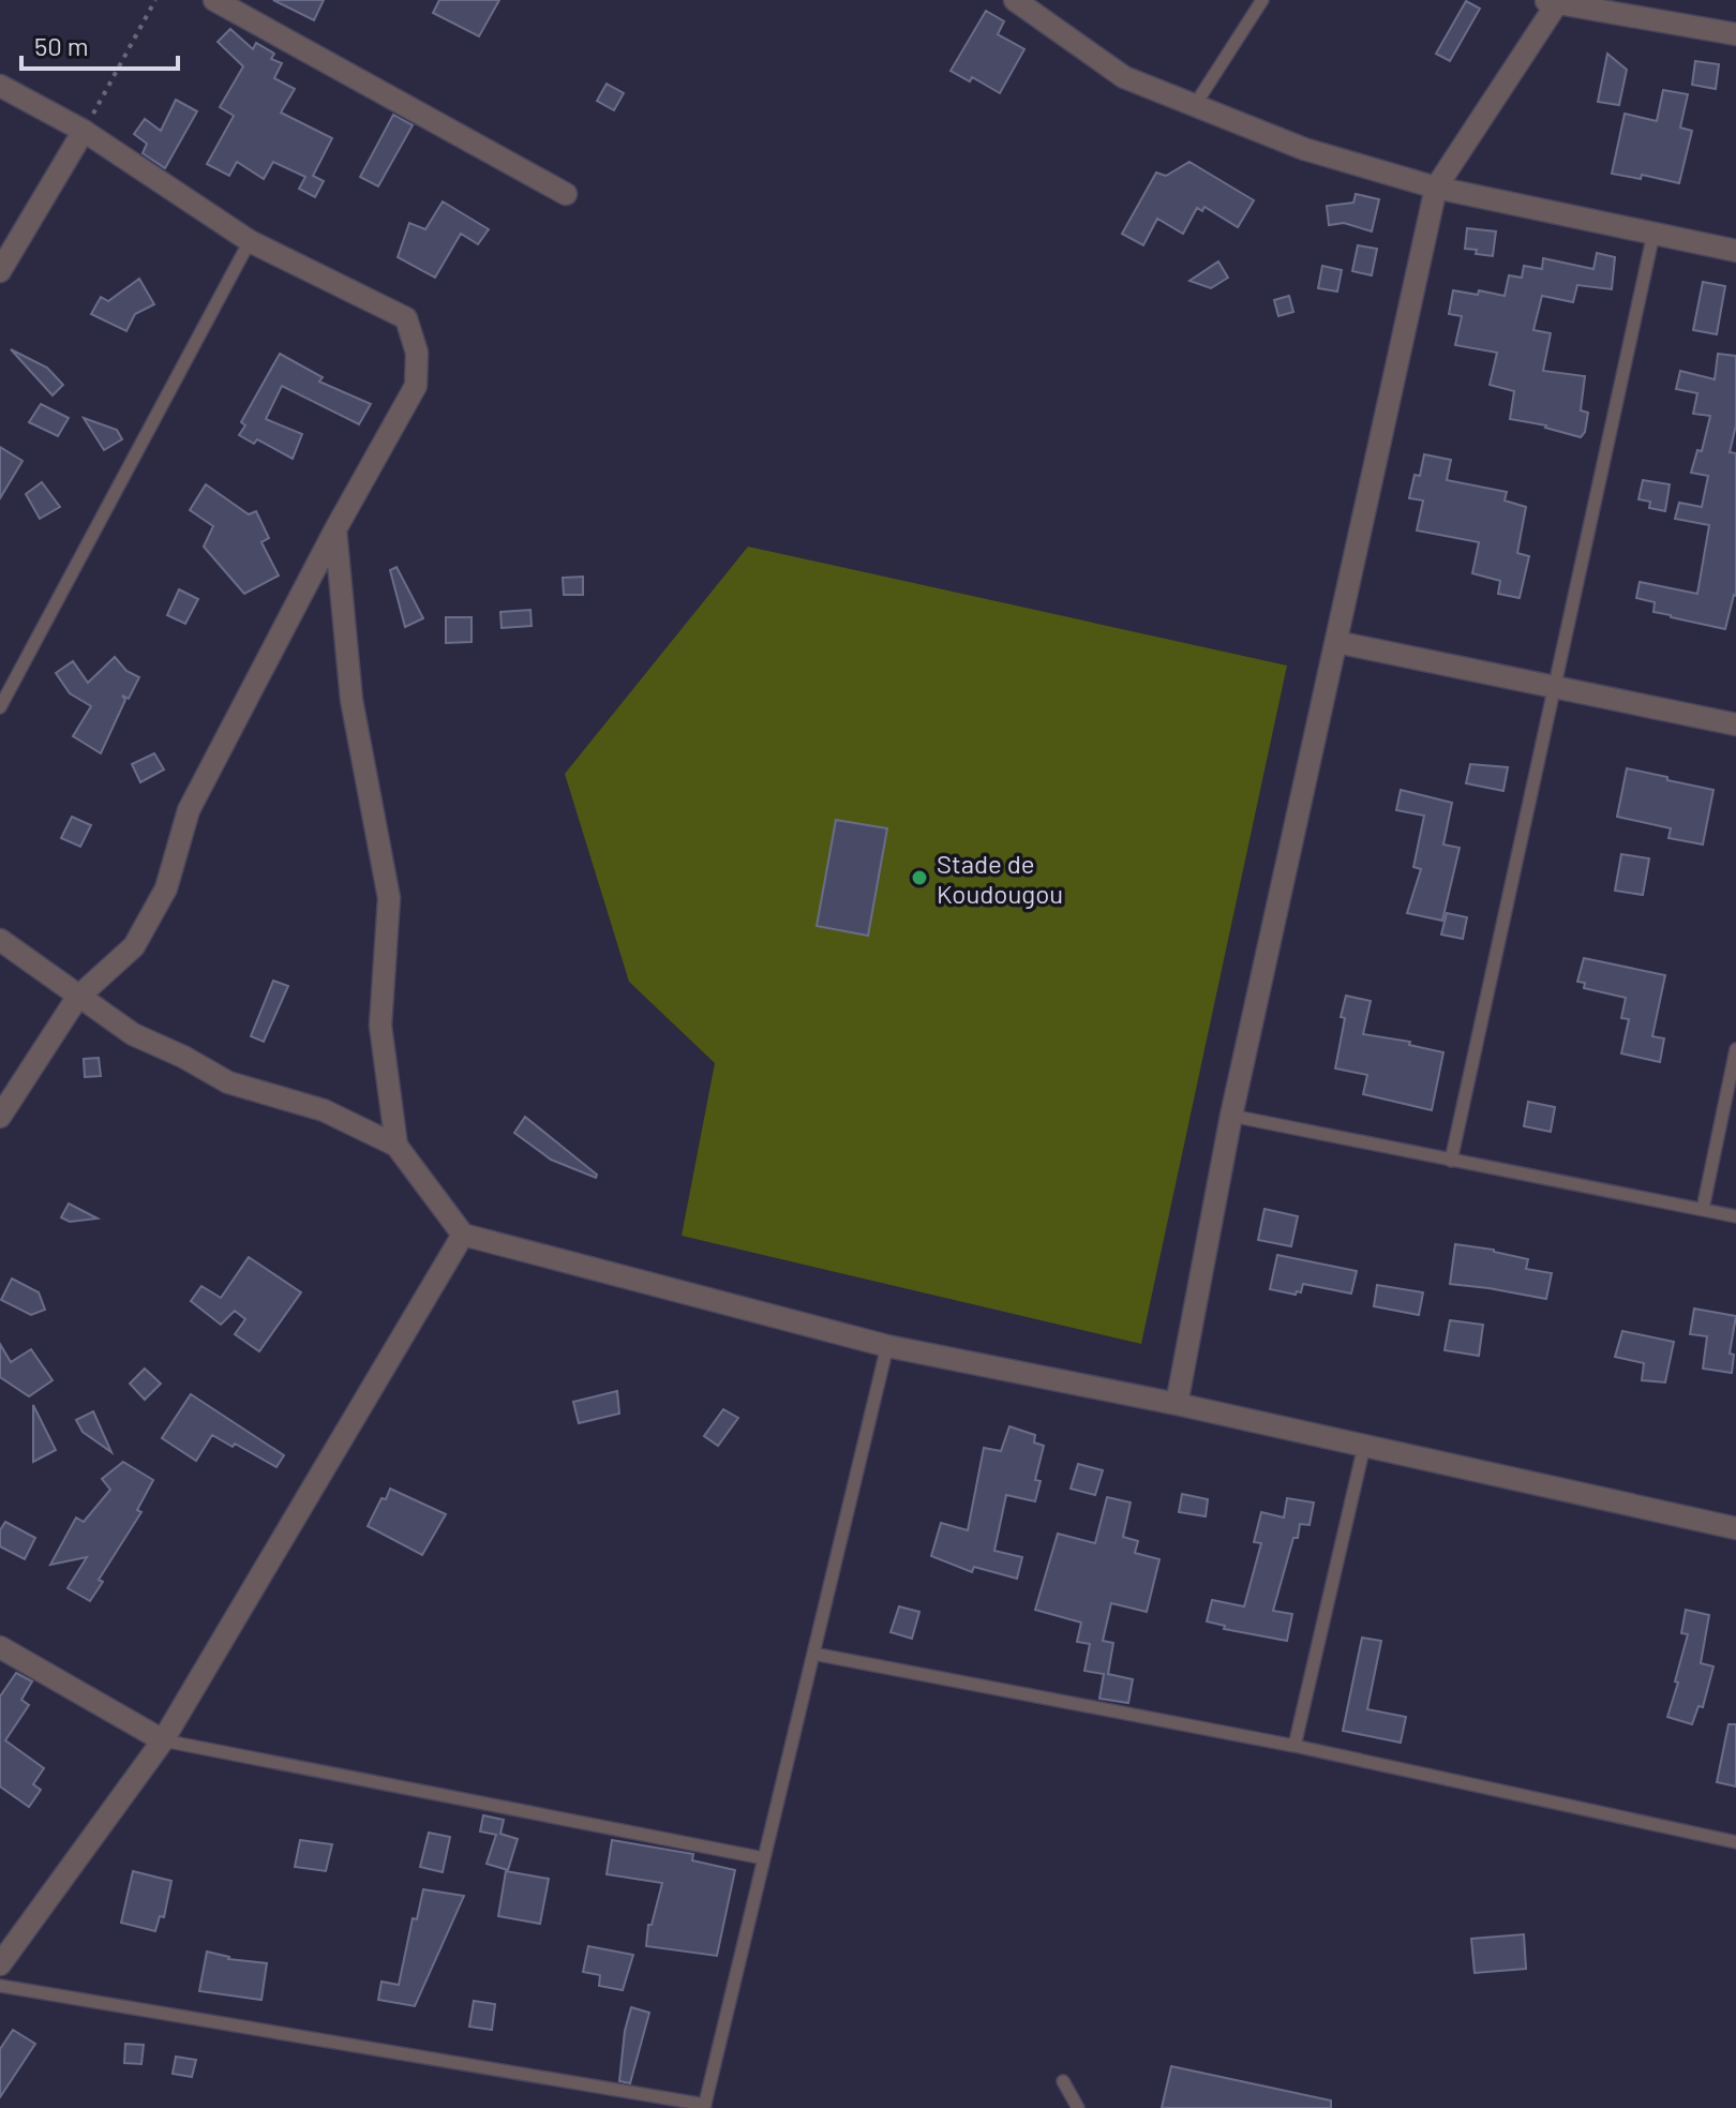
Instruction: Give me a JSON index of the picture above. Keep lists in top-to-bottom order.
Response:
{
  "places": ["Stade de Koudougou"],
  "scale_bar": "50 m"
}
